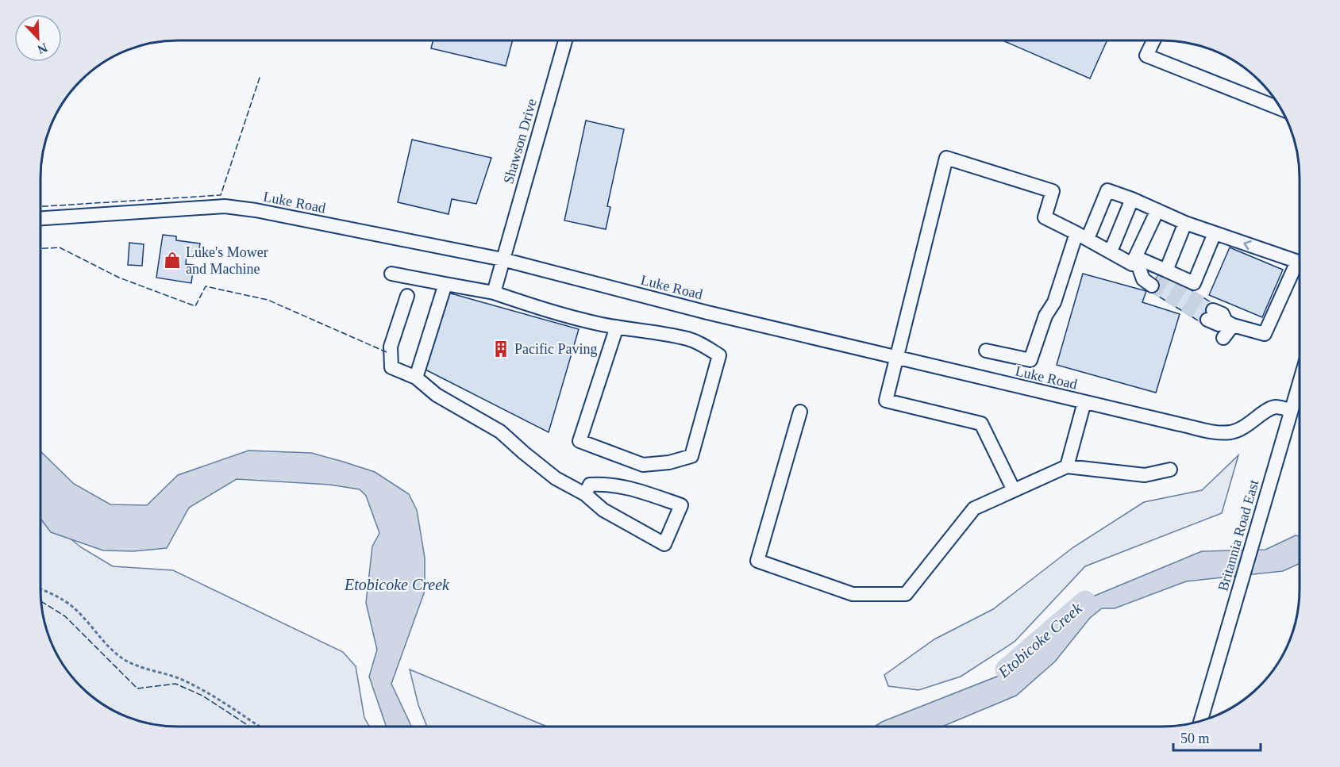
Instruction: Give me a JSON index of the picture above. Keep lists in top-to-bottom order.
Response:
{
  "streets": {
    "street": ["Shawson Drive", "Luke Road", "Britannia Road East"]
  },
  "crossings": [
    ["Shawson Drive", "Luke Road"],
    ["Luke Road", "Britannia Road East"]
  ],
  "water": ["Etobicoke Creek"],
  "places": {
    "shop": ["Luke's Mower and Machine"],
    "building": ["Pacific Paving"]
  },
  "scale_bar": "50 m",
  "north": "bottom right"
}
